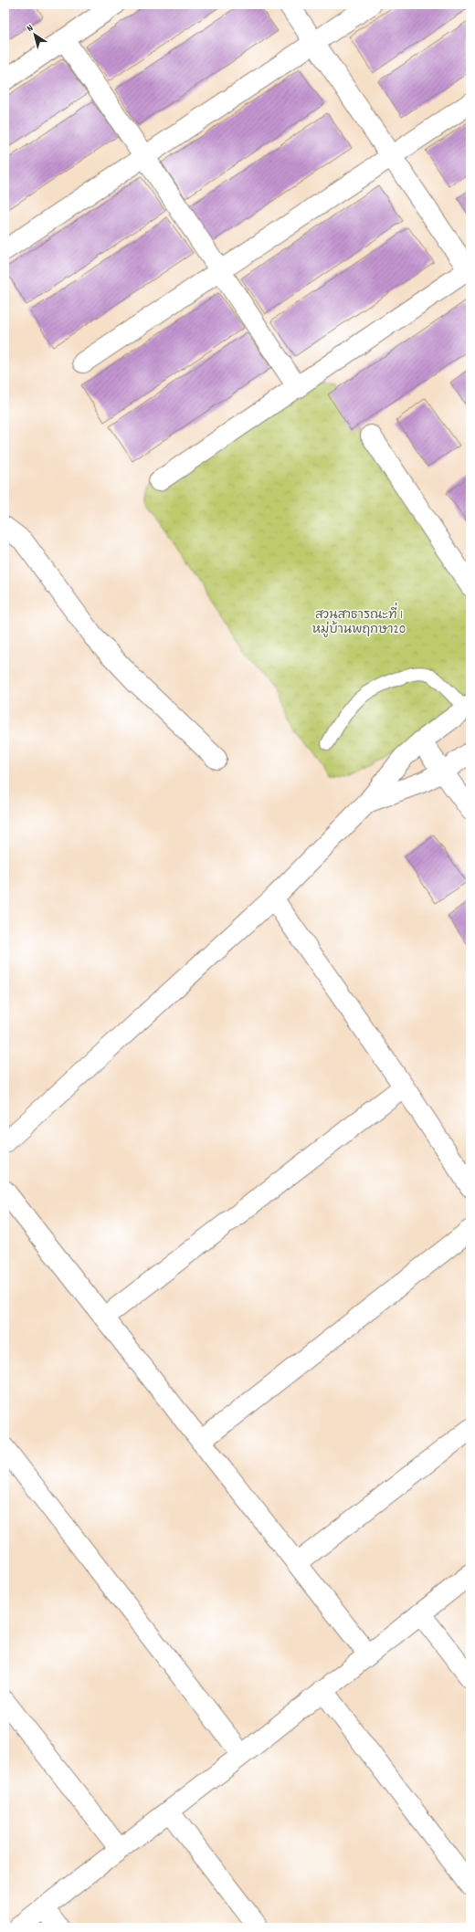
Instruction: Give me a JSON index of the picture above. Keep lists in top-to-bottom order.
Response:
{
  "parks": ["สวนสาธารณะที่ 1 หมู่บ้านพฤกษา20"],
  "north": "top left"
}
